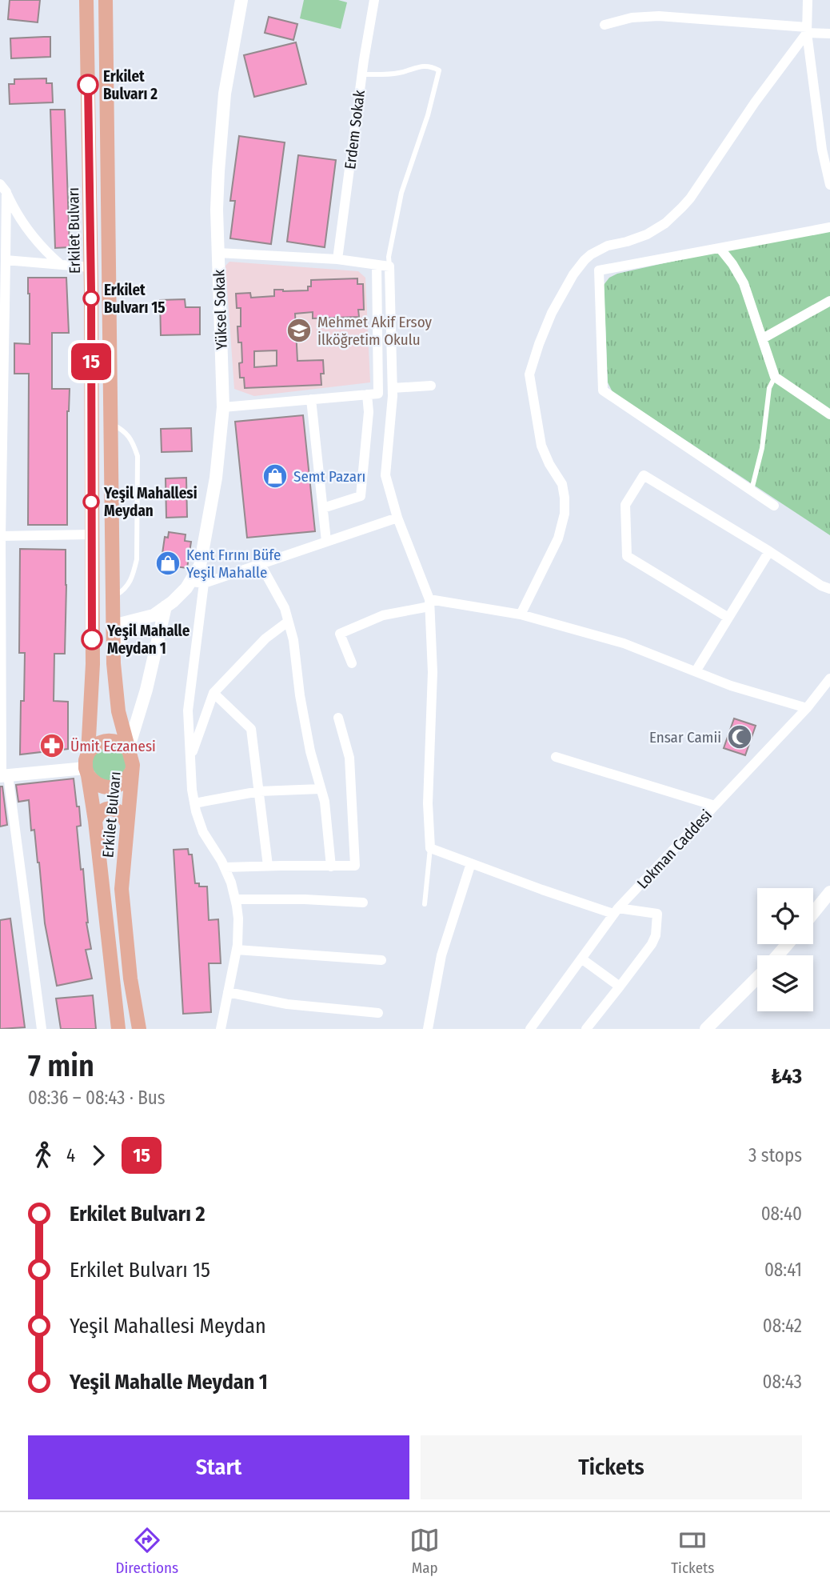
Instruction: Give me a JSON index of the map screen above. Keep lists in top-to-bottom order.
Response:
{
  "streets": {
    "main road": ["Erkilet Bulvarı"],
    "street": ["Erdem Sokak", "Yüksel Sokak", "Lokman Caddesi"]
  },
  "crossings": [
    ["Erkilet Bulvarı", "Yüksel Sokak"]
  ],
  "places": {
    "other": [
      "Erkilet Bulvarı 2",
      "Erkilet Bulvarı 15",
      "Yeşil Mahallesi Meydan",
      "Yeşil Mahalle Meydan 1"
    ],
    "school or university": ["Mehmet Akif Ersoy İlköğretim Okulu"],
    "shop": ["Semt Pazarı", "Kent Fırını Büfe Yeşil Mahalle"],
    "mosque": ["Ensar Camii"],
    "pharmacy": ["Ümit Eczanesi"]
  },
  "lines": ["bus line 15"],
  "page": {
    "on_map": "15",
    "heading": ["7 min", "08:36 – 08:43 · Bus", "₺43"],
    "legs": ["4", "15", "3 stops"],
    "list": [
      {
        "name": "Erkilet Bulvarı 2",
        "value": "08:40"
      },
      {
        "name": "Erkilet Bulvarı 15",
        "value": "08:41"
      },
      {
        "name": "Yeşil Mahallesi Meydan",
        "value": "08:42"
      },
      {
        "name": "Yeşil Mahalle Meydan 1",
        "value": "08:43"
      }
    ],
    "buttons": ["Start", "Tickets"],
    "tabs": ["Directions", "Map", "Tickets"]
  }
}
